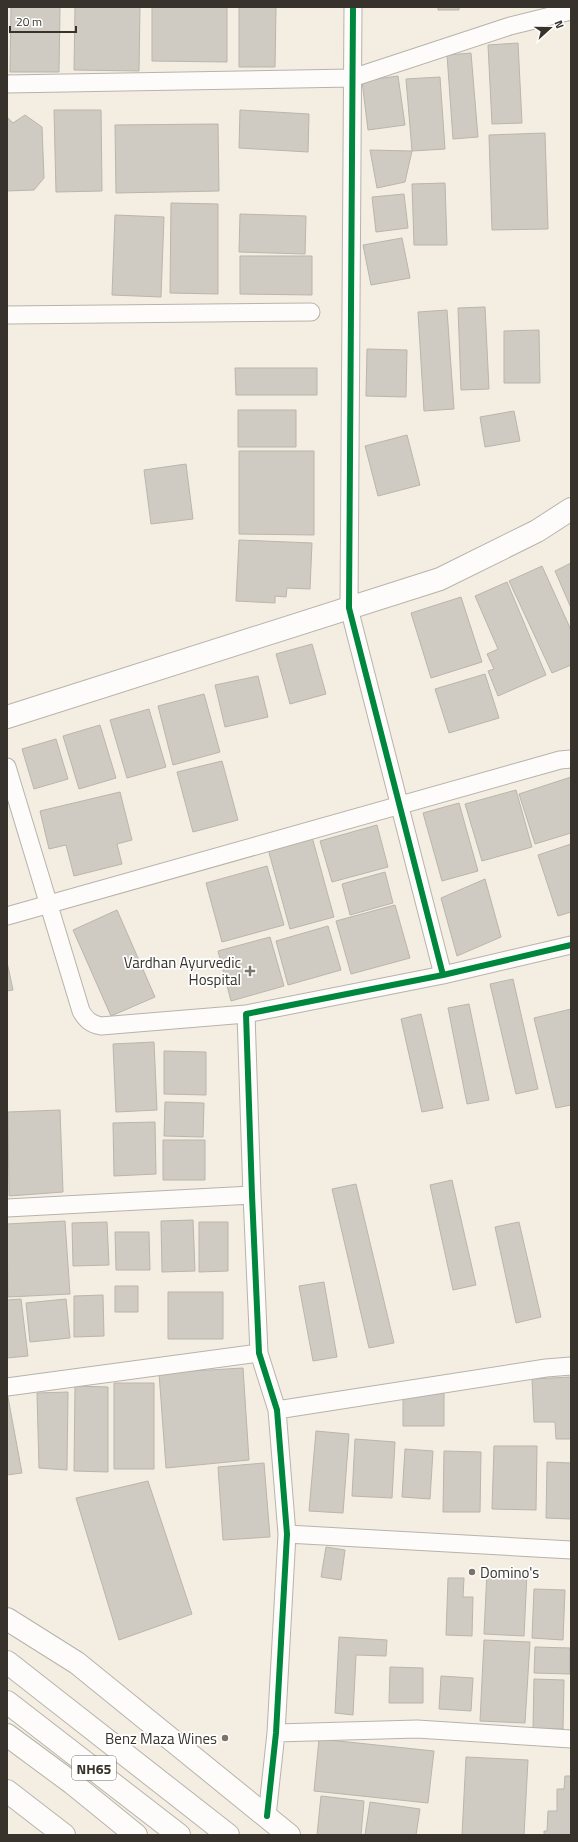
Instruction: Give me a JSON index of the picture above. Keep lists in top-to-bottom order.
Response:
{
  "streets": {
    "main road": ["NH65"]
  },
  "places": {
    "health": ["Vardhan Ayurvedic Hospital"],
    "other": ["Domino's", "Benz Maza Wines"]
  },
  "scale_bar": "20 m",
  "north": "right"
}
